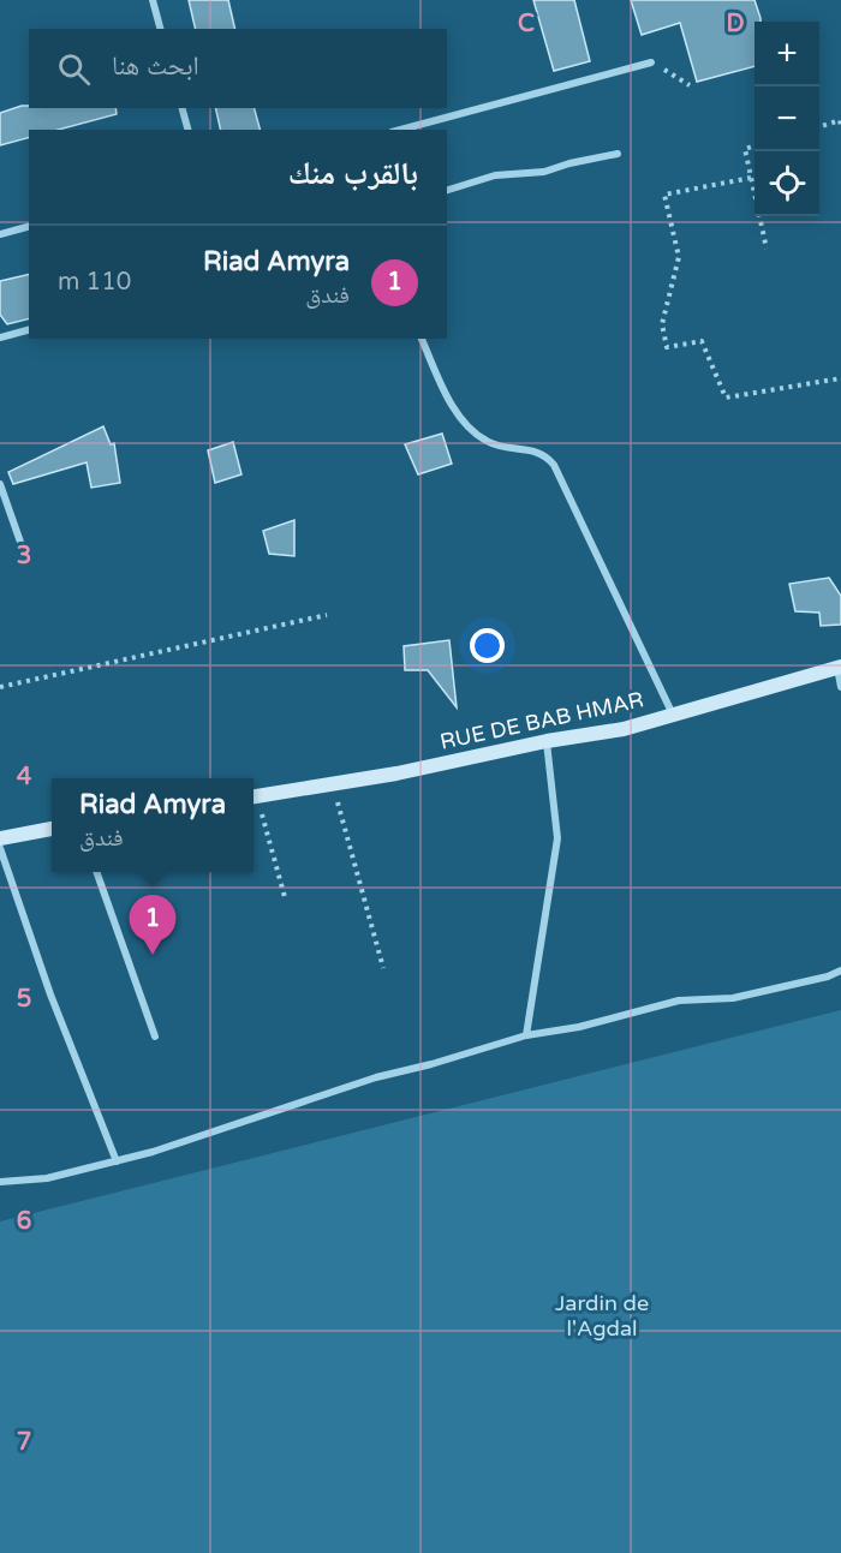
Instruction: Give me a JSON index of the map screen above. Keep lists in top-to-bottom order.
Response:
{
  "streets": {
    "main road": ["RUE DE BAB HMAR"]
  },
  "parks": ["Jardin de l'Agdal"],
  "page": {
    "map_buttons": ["+", "−"],
    "search": "ابحث هنا",
    "heading": "بالقرب منك",
    "list": [
      {
        "mark": "1",
        "name": "Riad Amyra",
        "note": "فندق",
        "value": "110 m"
      }
    ],
    "popup": ["Riad Amyra", "فندق"],
    "pins": "1"
  },
  "grid": {
    "columns": ["C", "D"],
    "rows": [
      "3",
      "4",
      "5",
      "6",
      "7"
    ]
  }
}
